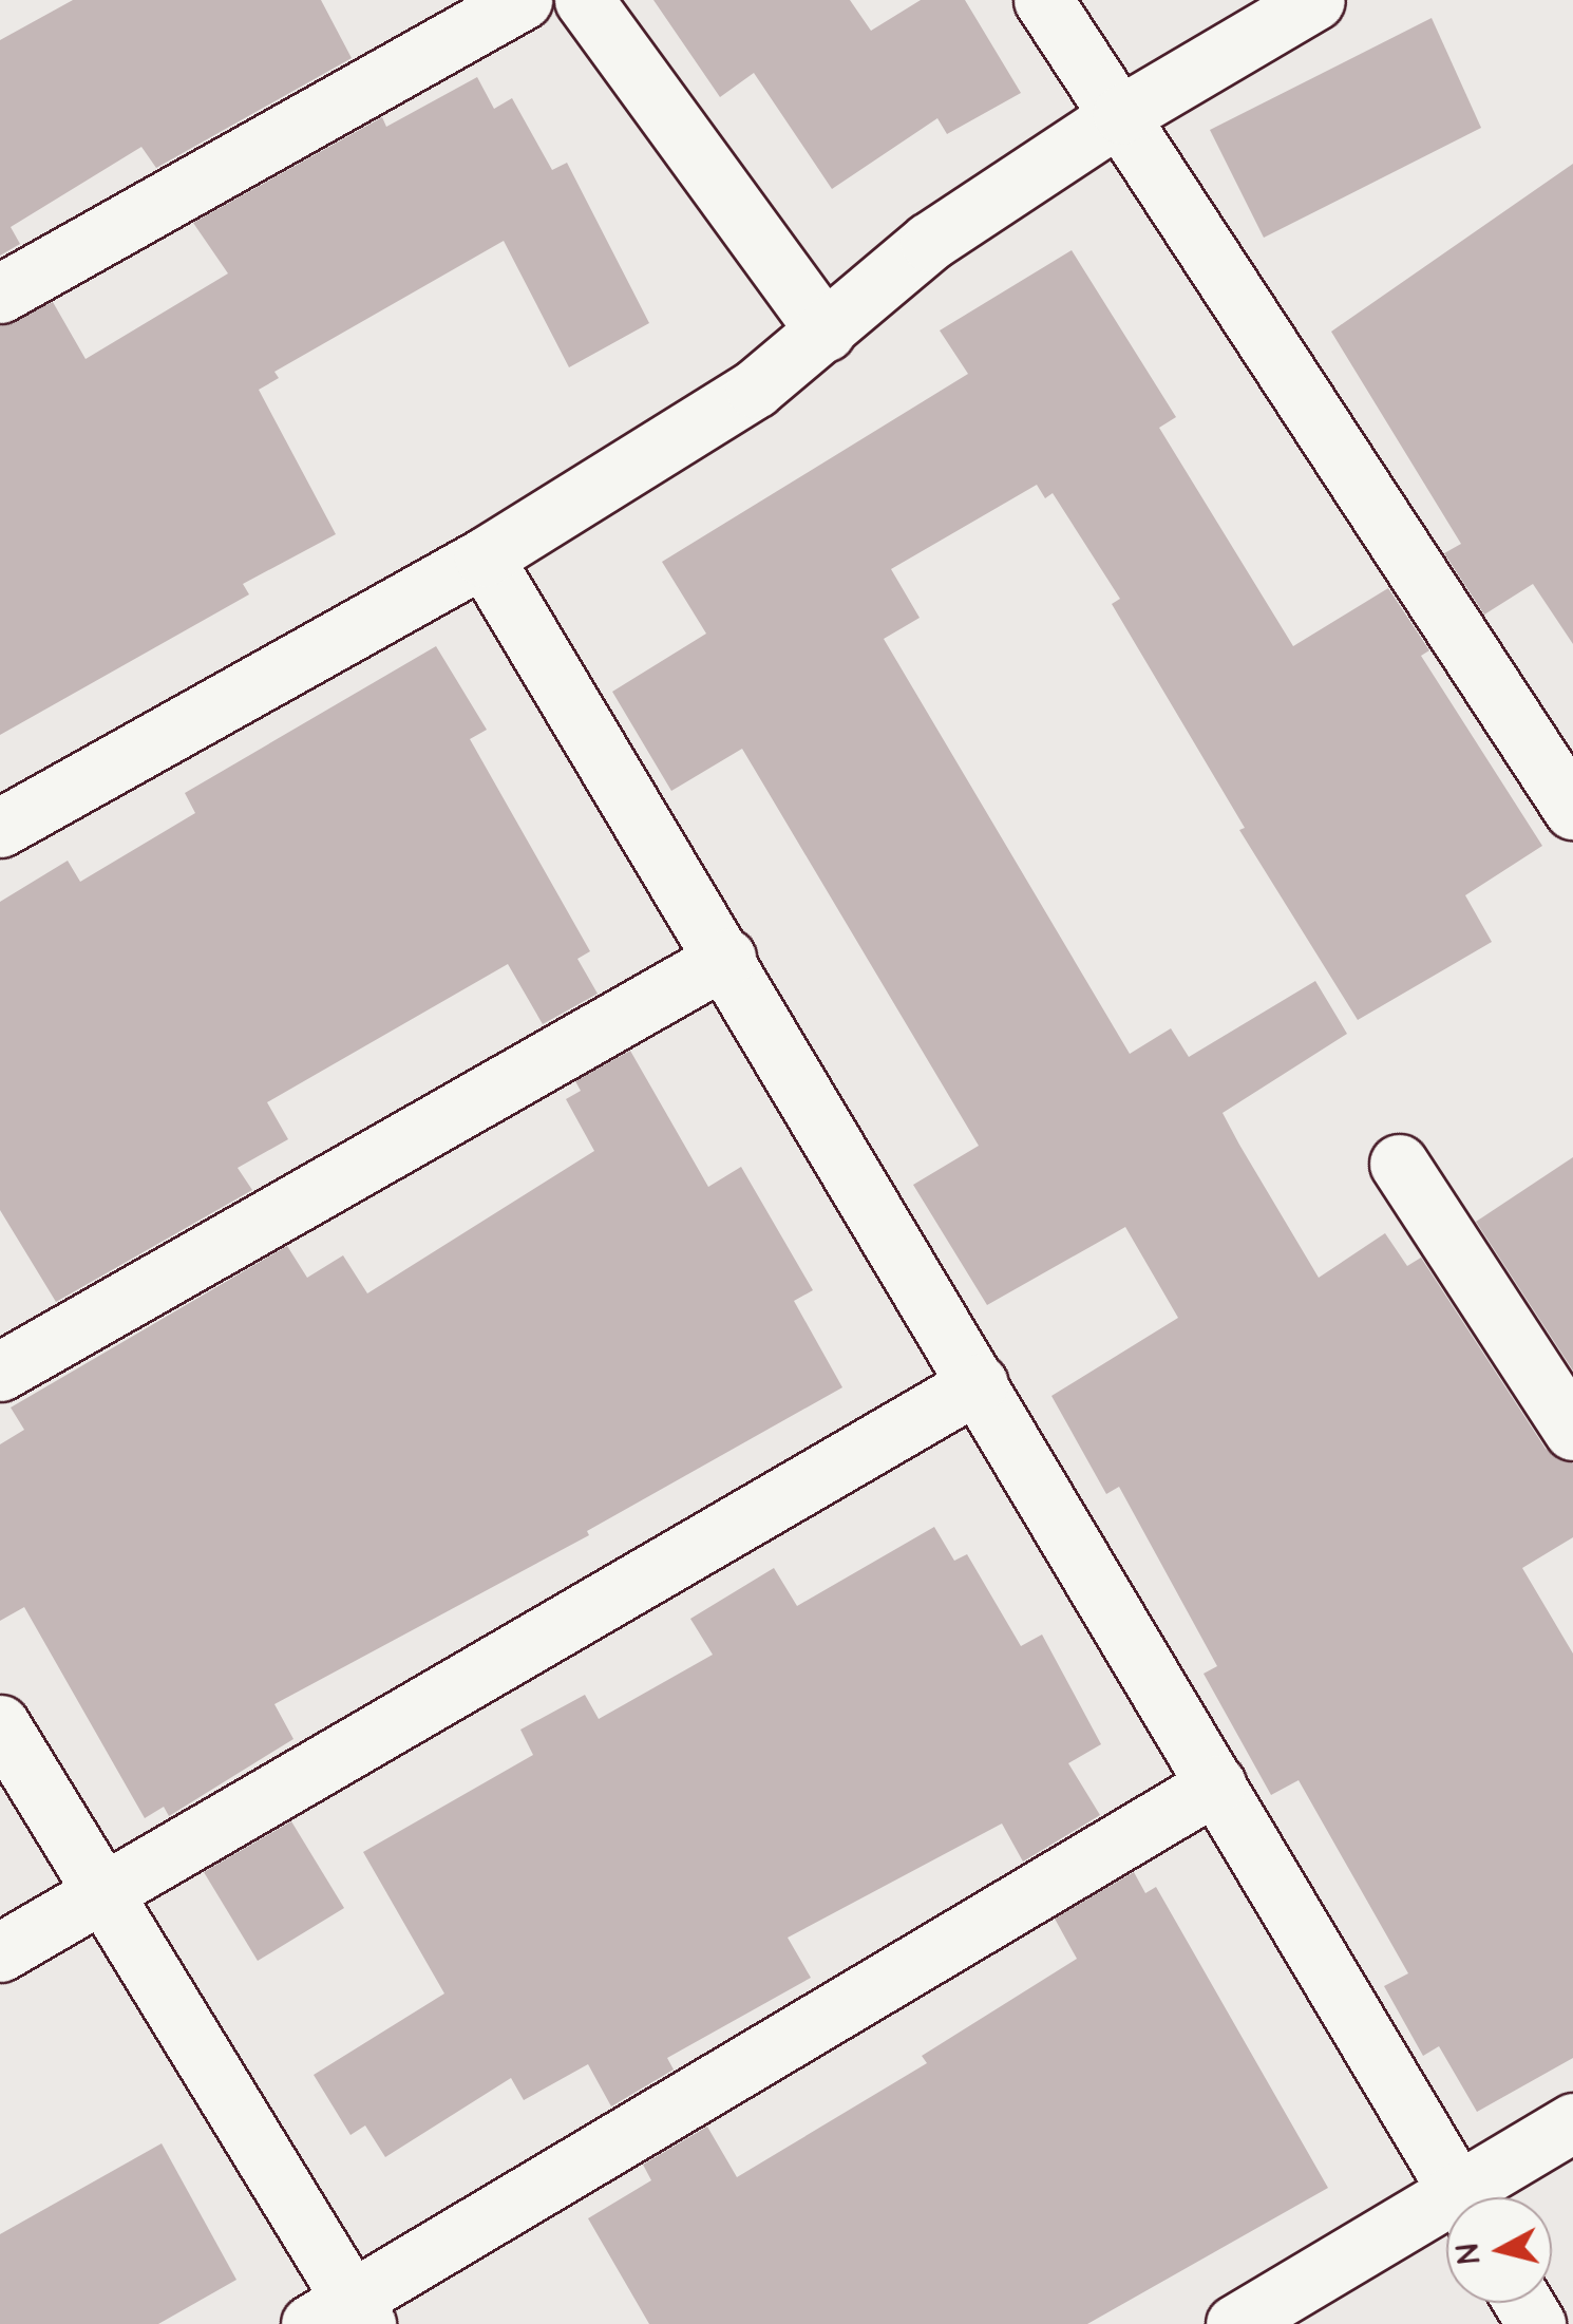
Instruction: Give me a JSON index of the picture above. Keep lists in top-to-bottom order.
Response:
{
  "north": "left"
}
